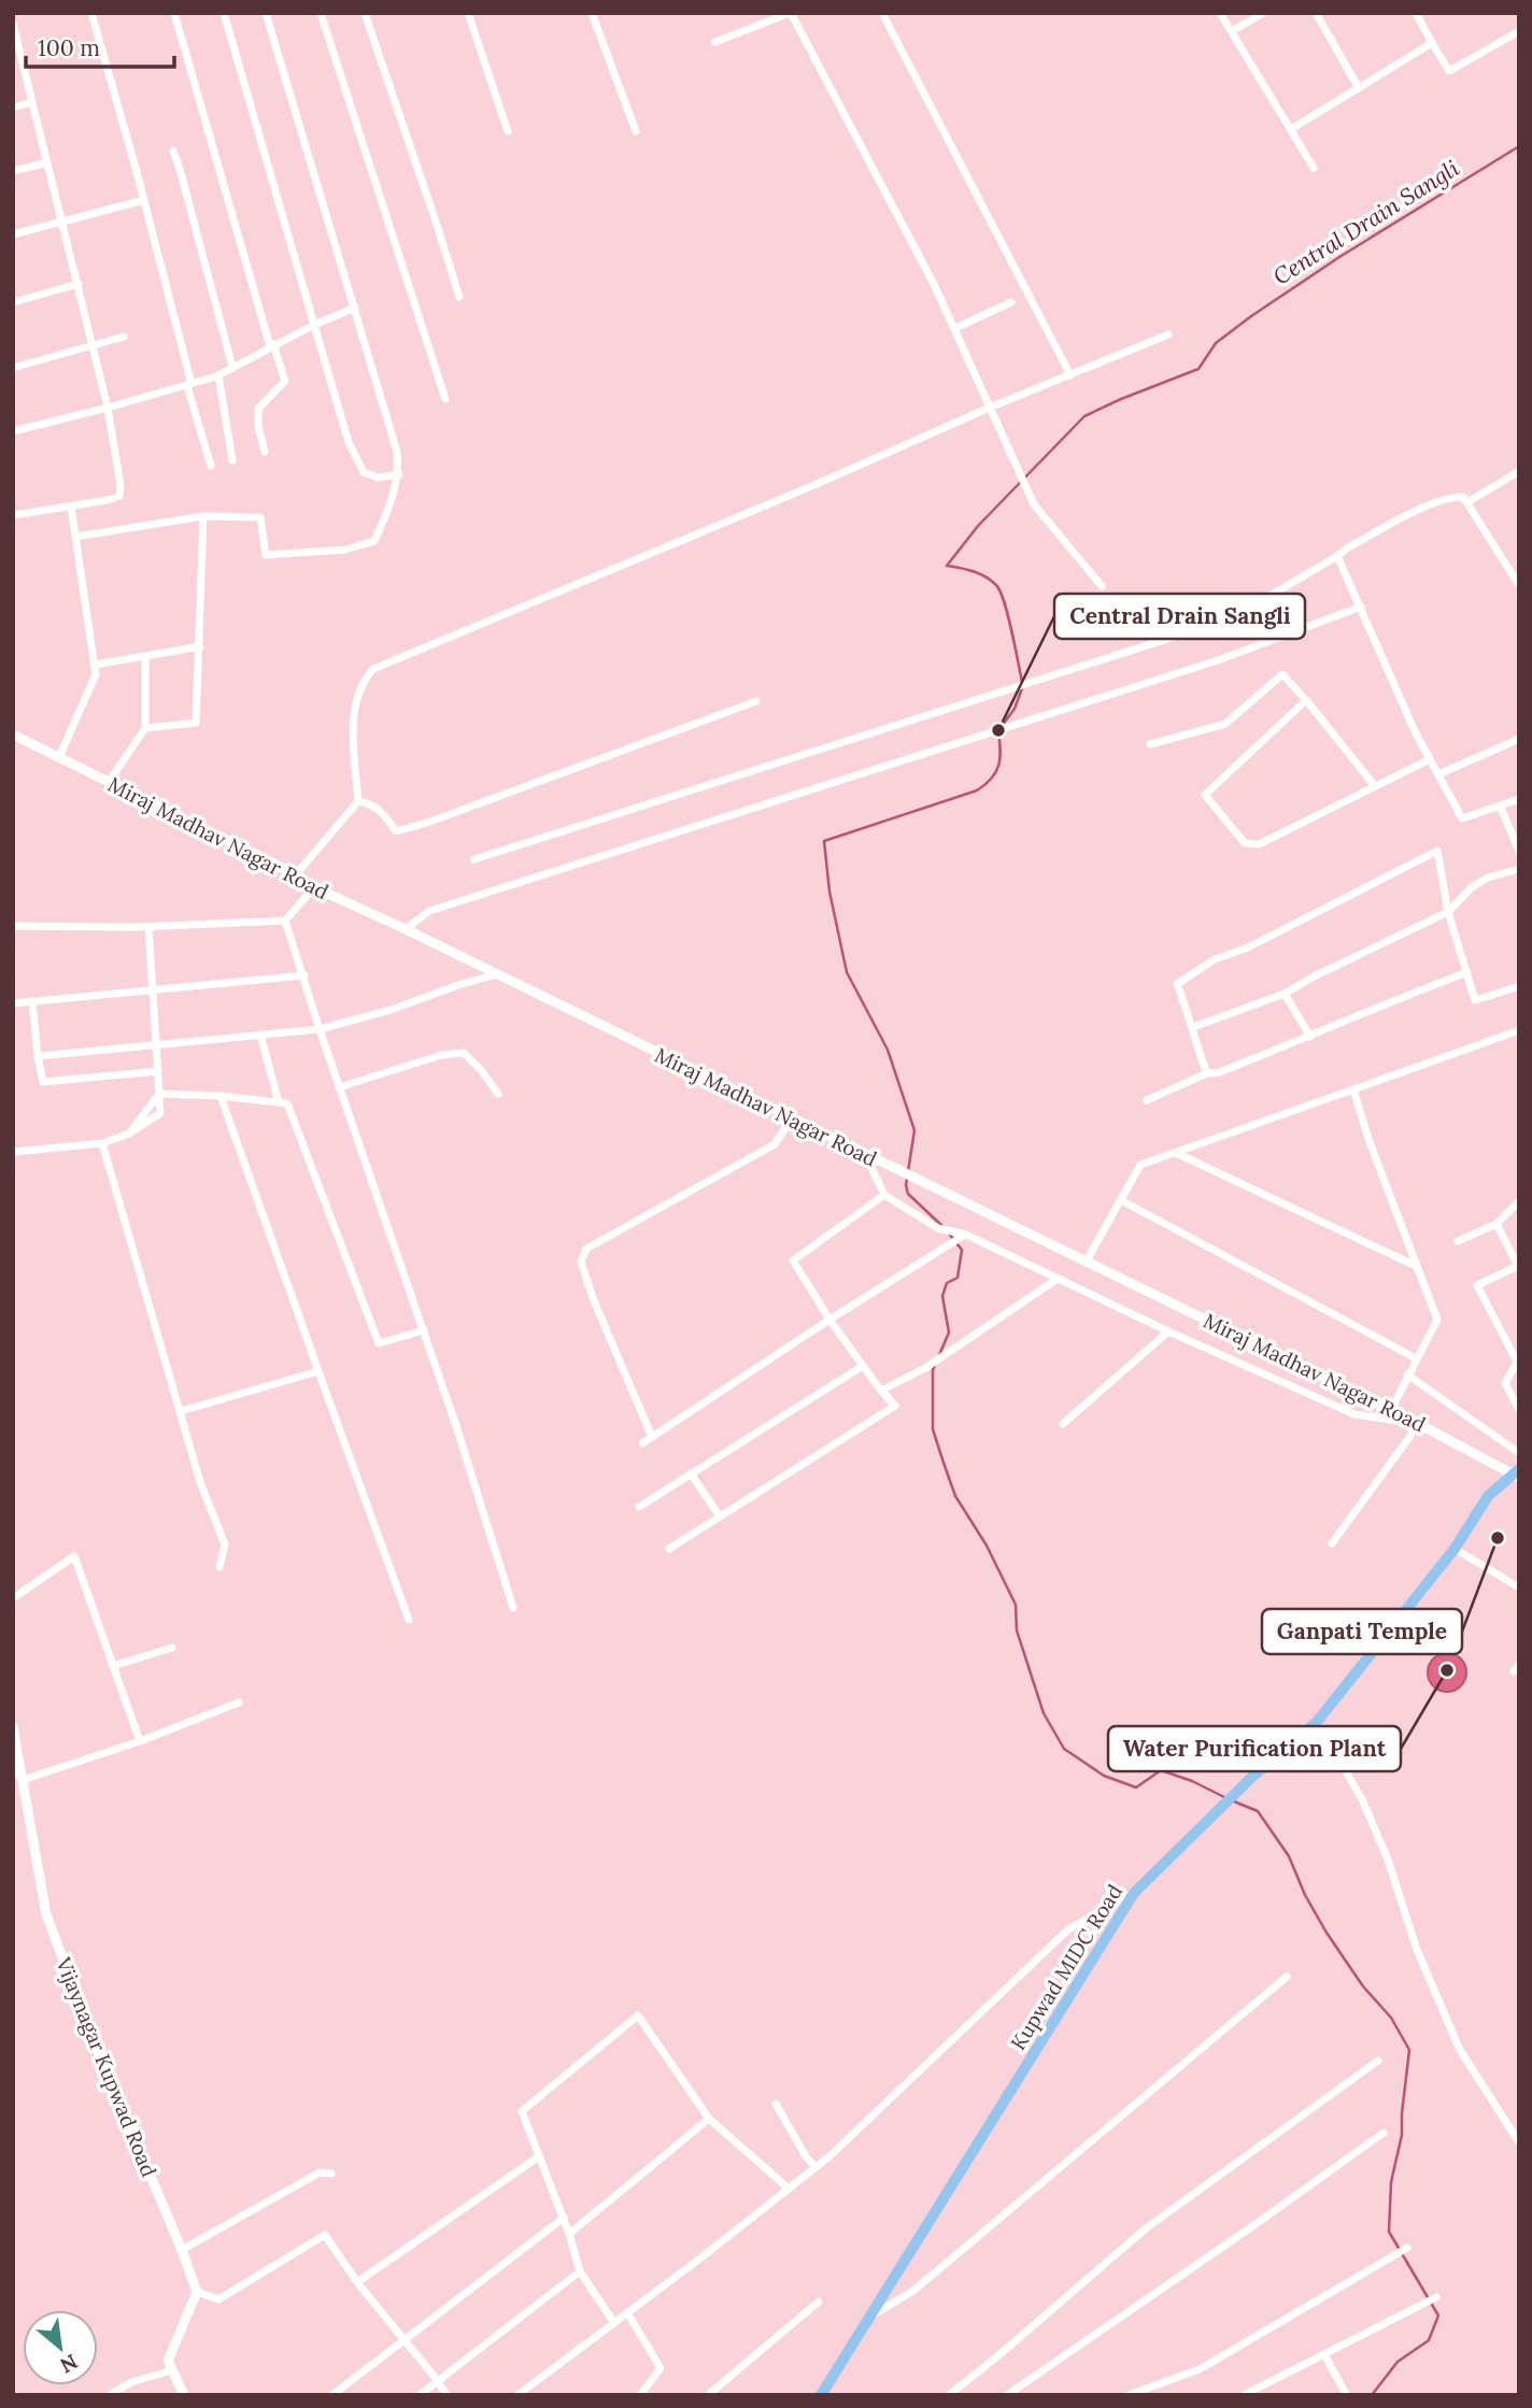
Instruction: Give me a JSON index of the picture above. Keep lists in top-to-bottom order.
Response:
{
  "streets": {
    "main road": ["Kupwad MIDC Road"],
    "street": ["Miraj Madhav Nagar Road", "Vijaynagar Kupwad Road"]
  },
  "crossings": [
    ["Miraj Madhav Nagar Road", "Kupwad MIDC Road"]
  ],
  "water": ["Central Drain Sangli"],
  "places": ["Central Drain Sangli", "Ganpati Temple", "Water Purification Plant"],
  "scale_bar": "100 m",
  "north": "bottom right"
}
